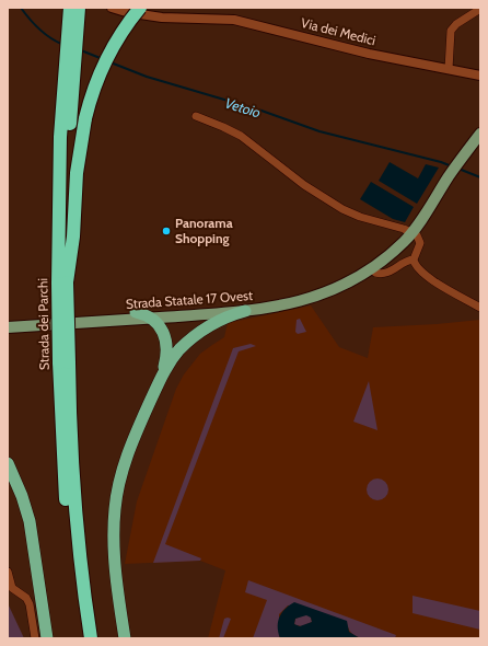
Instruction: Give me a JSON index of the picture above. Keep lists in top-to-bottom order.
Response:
{
  "streets": {
    "highway": ["Strada dei Parchi"],
    "main road": ["Strada Statale 17 Ovest"],
    "street": ["Via dei Medici"]
  },
  "water": ["Vetoio"],
  "places": ["Panorama Shopping"]
}
